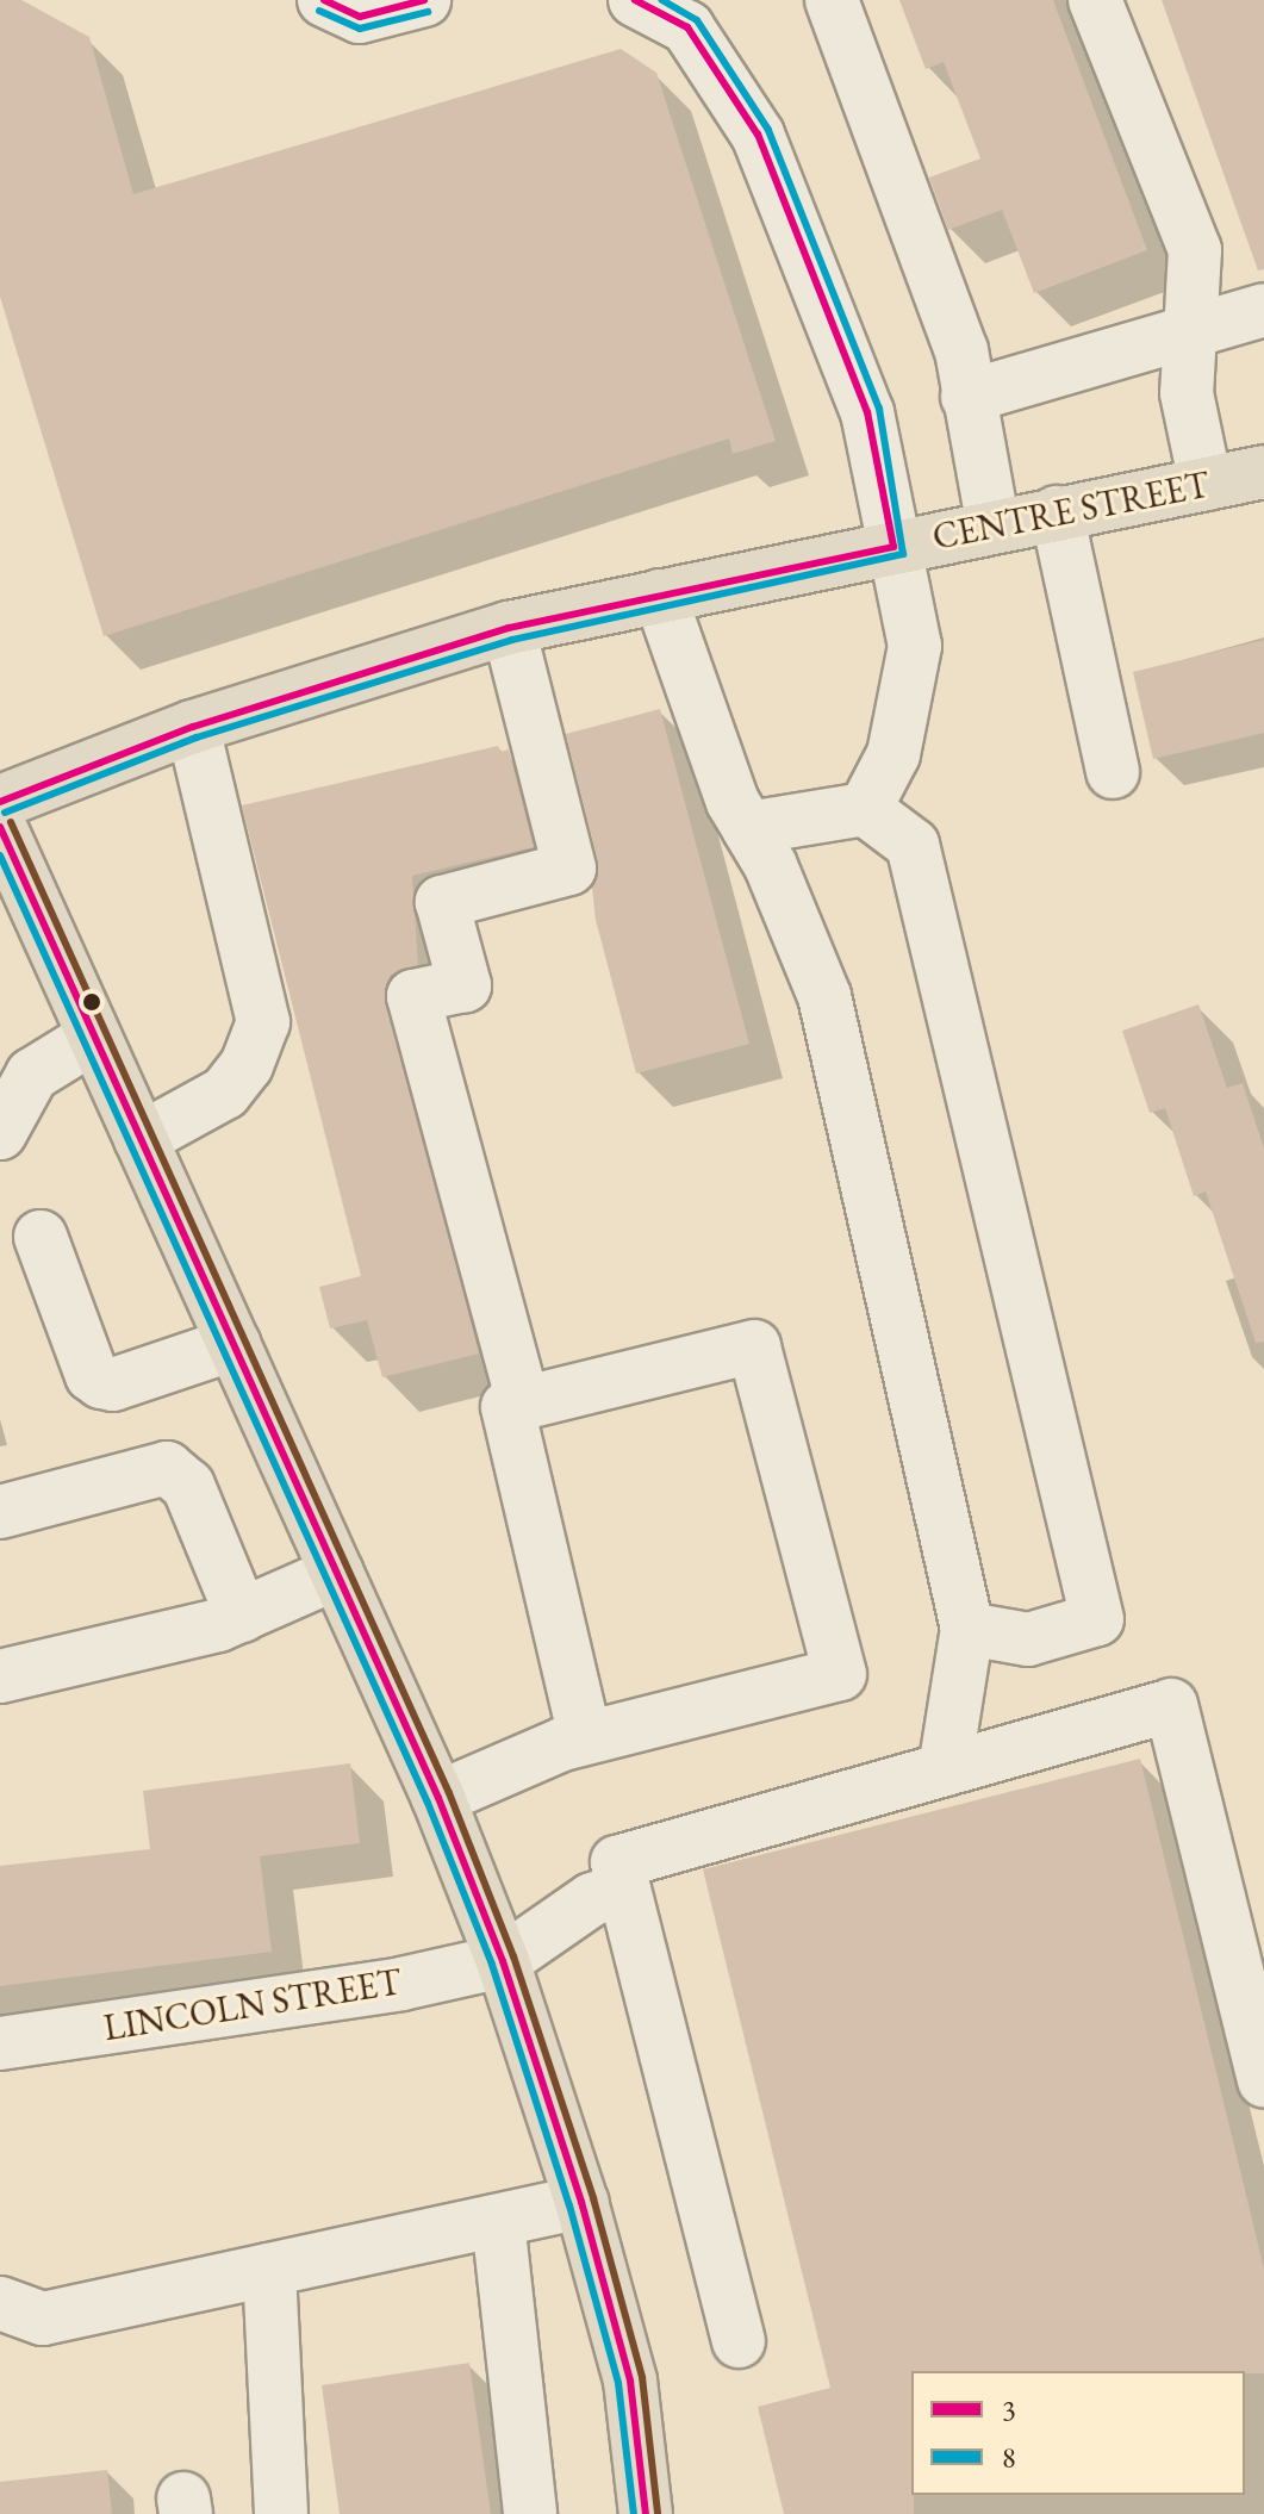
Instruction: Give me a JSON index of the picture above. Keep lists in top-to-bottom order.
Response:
{
  "streets": {
    "main road": ["CENTRE STREET"],
    "street": ["LINCOLN STREET"]
  },
  "lines": ["transit line 3", "transit line 8"],
  "legend": ["3", "8"]
}
